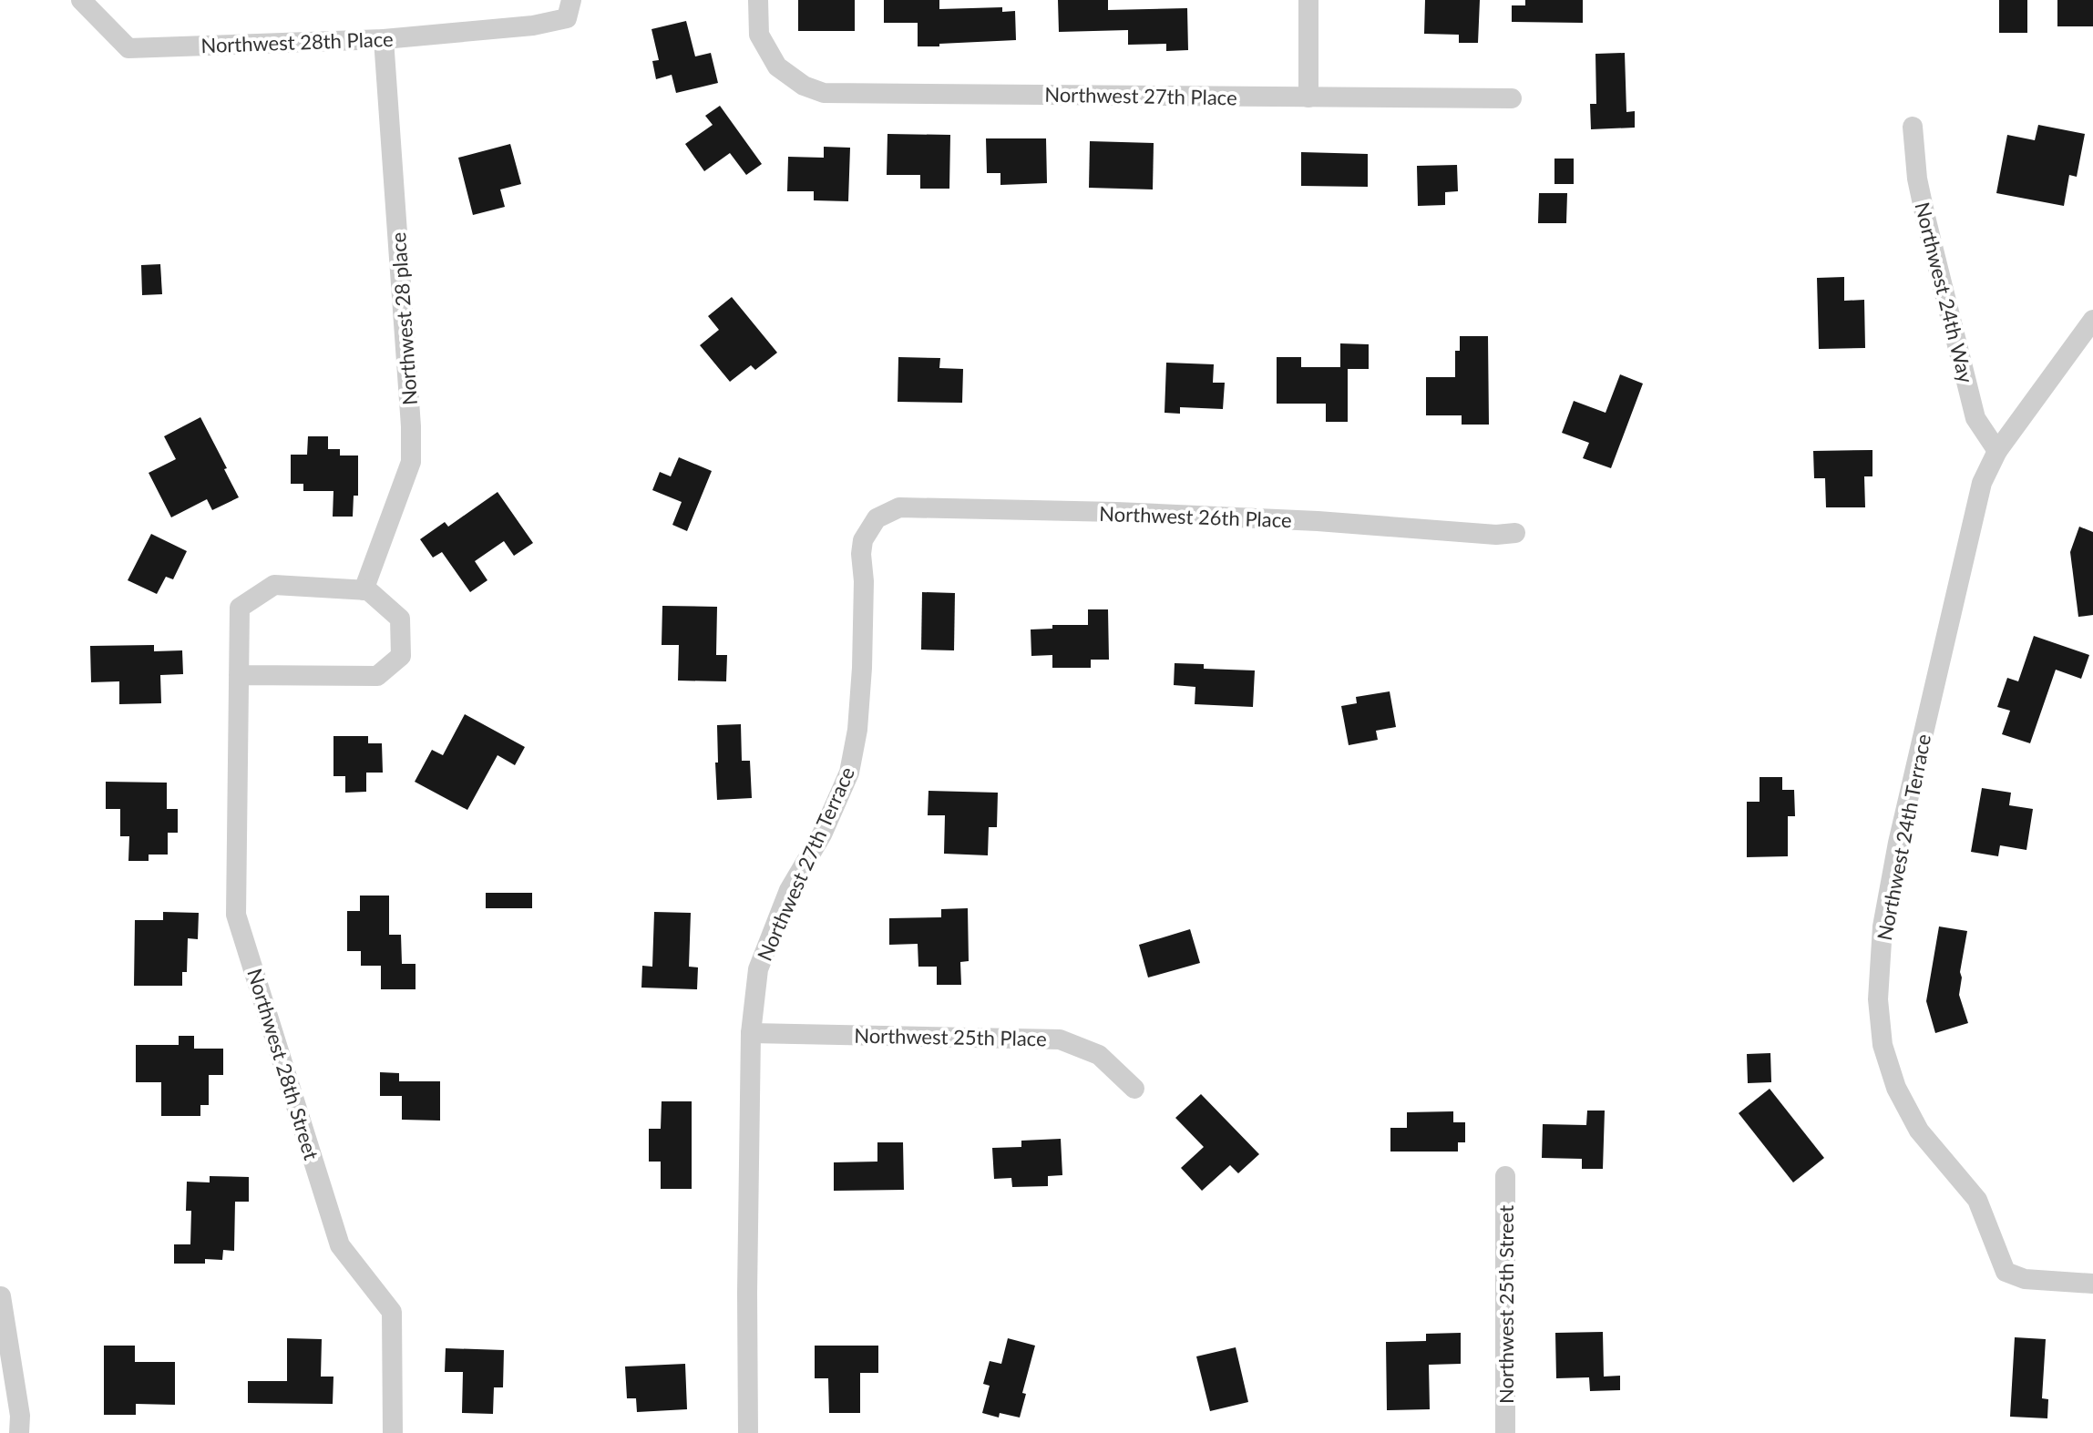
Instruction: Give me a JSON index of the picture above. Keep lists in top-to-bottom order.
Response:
{
  "streets": {
    "street": [
      "Northwest 28th Place",
      "Northwest 27th Place",
      "Northwest 24th Way",
      "Northwest 28 place",
      "Northwest 26th Place",
      "Northwest 24th Terrace",
      "Northwest 27th Terrace",
      "Northwest 25th Place",
      "Northwest 28th Street",
      "Northwest 25th Street"
    ]
  },
  "crossings": [
    ["Northwest 28th Place", "Northwest 28 place"],
    ["Northwest 24th Way", "Northwest 24th Terrace"],
    ["Northwest 28 place", "Northwest 28th Street"],
    ["Northwest 26th Place", "Northwest 27th Terrace"],
    ["Northwest 27th Terrace", "Northwest 25th Place"]
  ]
}
